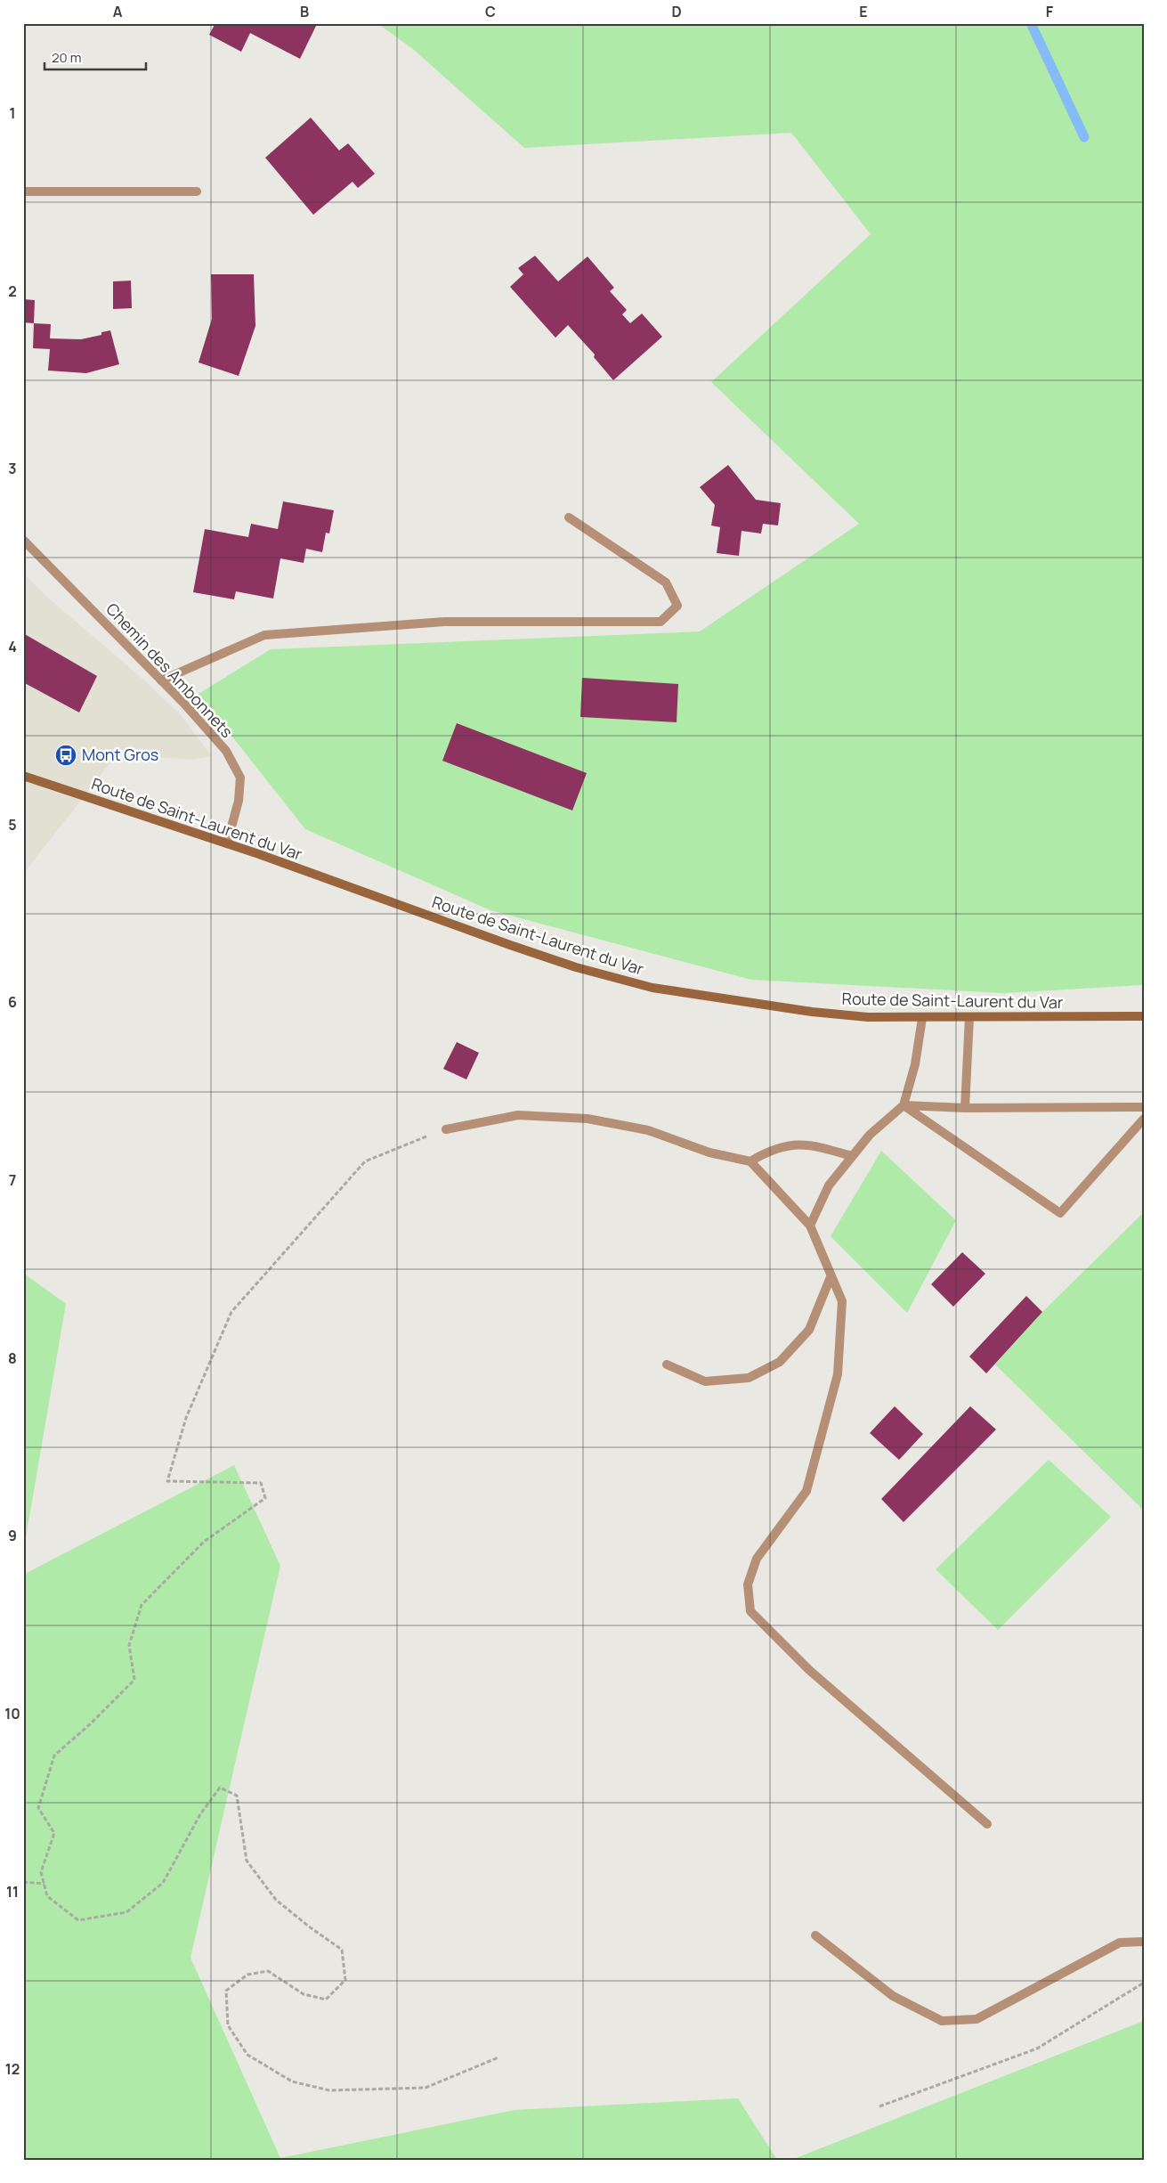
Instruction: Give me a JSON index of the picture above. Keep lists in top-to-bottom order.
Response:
{
  "streets": {
    "main road": ["Route de Saint-Laurent du Var"],
    "street": ["Chemin des Ambonnets"]
  },
  "crossings": [
    ["Chemin des Ambonnets", "Route de Saint-Laurent du Var"]
  ],
  "places": {
    "bus stop": ["Mont Gros"]
  },
  "scale_bar": "20 m",
  "grid": {
    "columns": [
      "A",
      "B",
      "C",
      "D",
      "E",
      "F"
    ],
    "rows": [
      "1",
      "2",
      "3",
      "4",
      "5",
      "6",
      "7",
      "8",
      "9",
      "10",
      "11",
      "12"
    ]
  }
}
